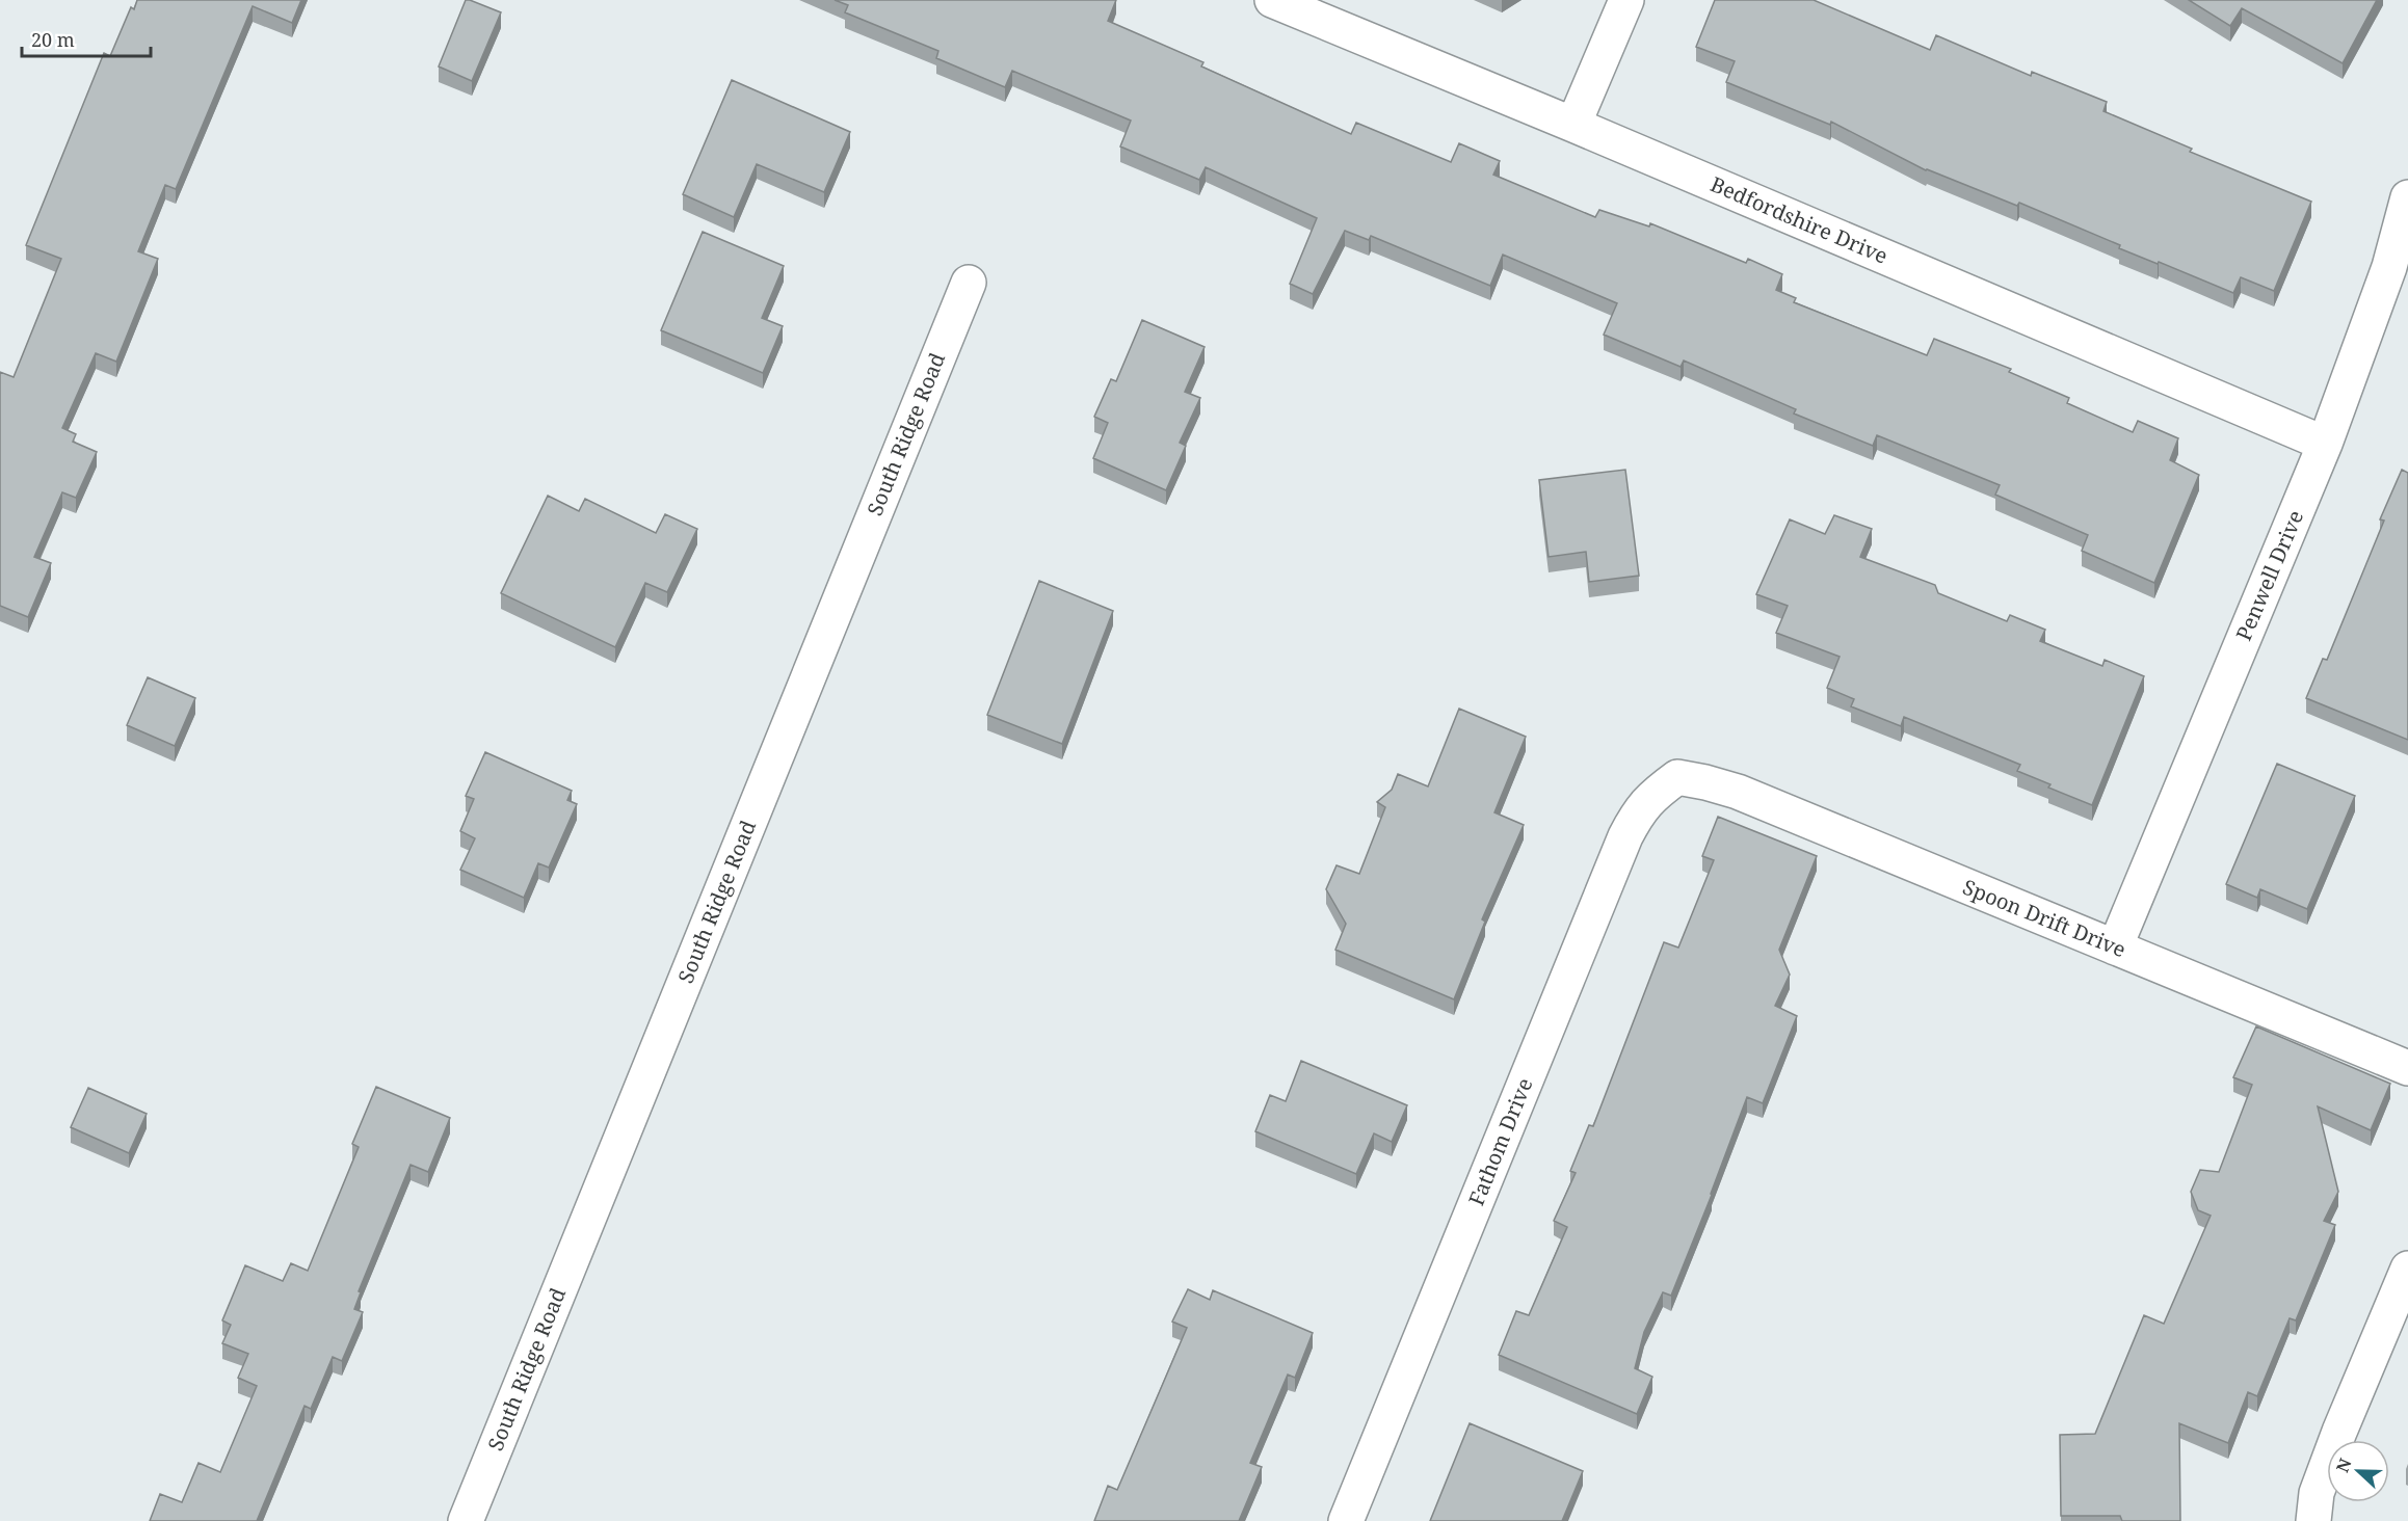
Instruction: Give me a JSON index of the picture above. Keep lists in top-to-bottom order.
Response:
{
  "streets": {
    "street": [
      "Bedfordshire Drive",
      "South Ridge Road",
      "Penwell Drive",
      "Spoon Drift Drive",
      "Fathom Drive"
    ]
  },
  "crossings": [
    ["Bedfordshire Drive", "Penwell Drive"],
    ["Penwell Drive", "Spoon Drift Drive"],
    ["Spoon Drift Drive", "Fathom Drive"]
  ],
  "scale_bar": "20 m",
  "north": "left"
}
